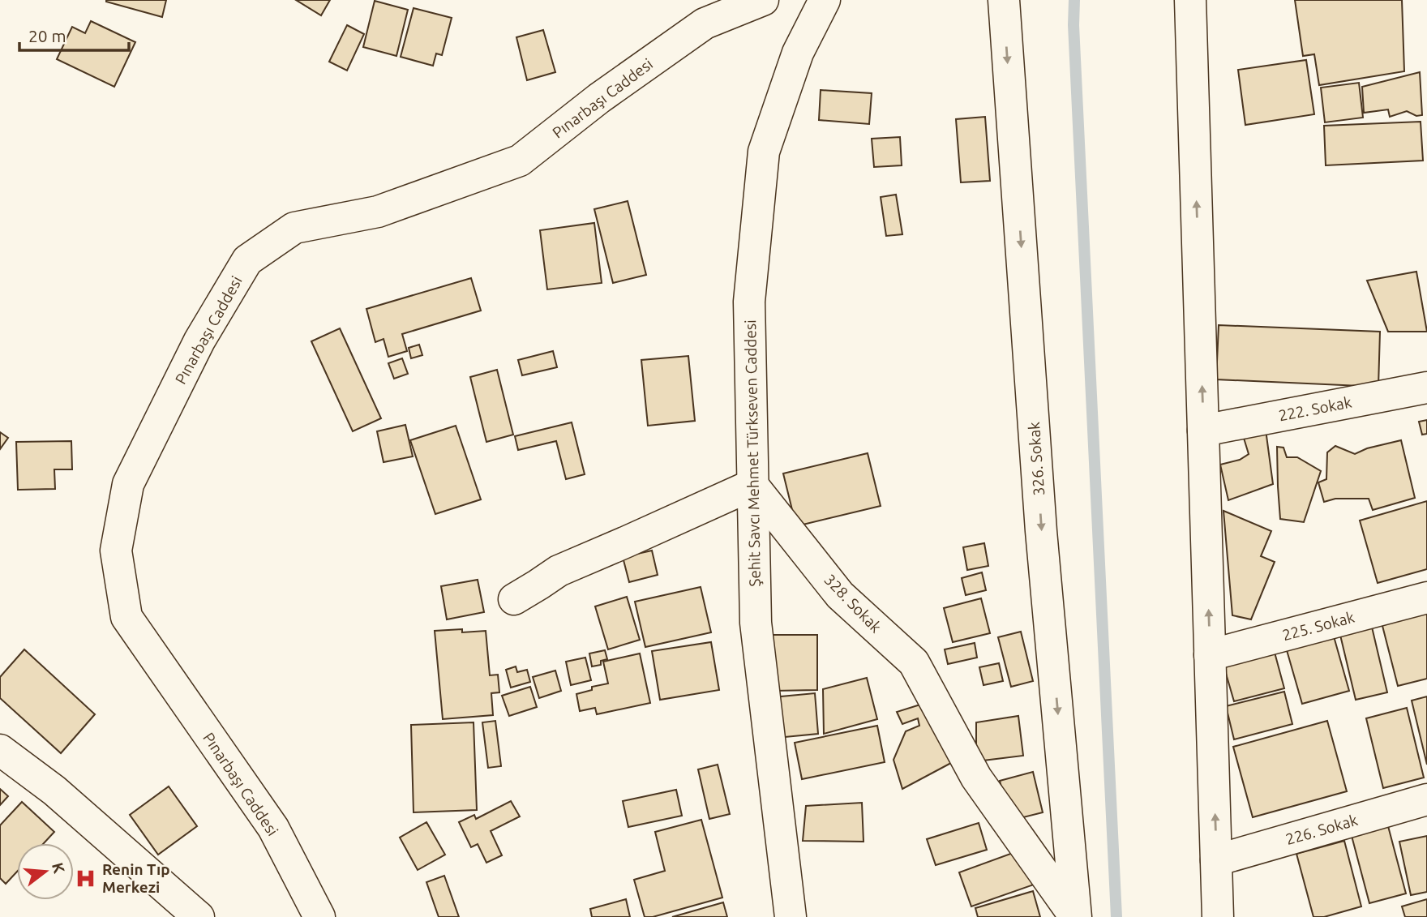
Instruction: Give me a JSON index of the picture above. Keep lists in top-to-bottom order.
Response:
{
  "streets": {
    "street": [
      "Pınarbaşı Caddesi",
      "222. Sokak",
      "Şehit Savcı Mehmet Türkseven Caddesi",
      "326. Sokak",
      "328. Sokak",
      "225. Sokak",
      "226. Sokak"
    ]
  },
  "crossings": [
    ["Şehit Savcı Mehmet Türkseven Caddesi", "328. Sokak"],
    ["326. Sokak", "328. Sokak"]
  ],
  "places": {
    "hospital": ["Renin Tıp Merkezi"]
  },
  "scale_bar": "20 m",
  "north": "right"
}
